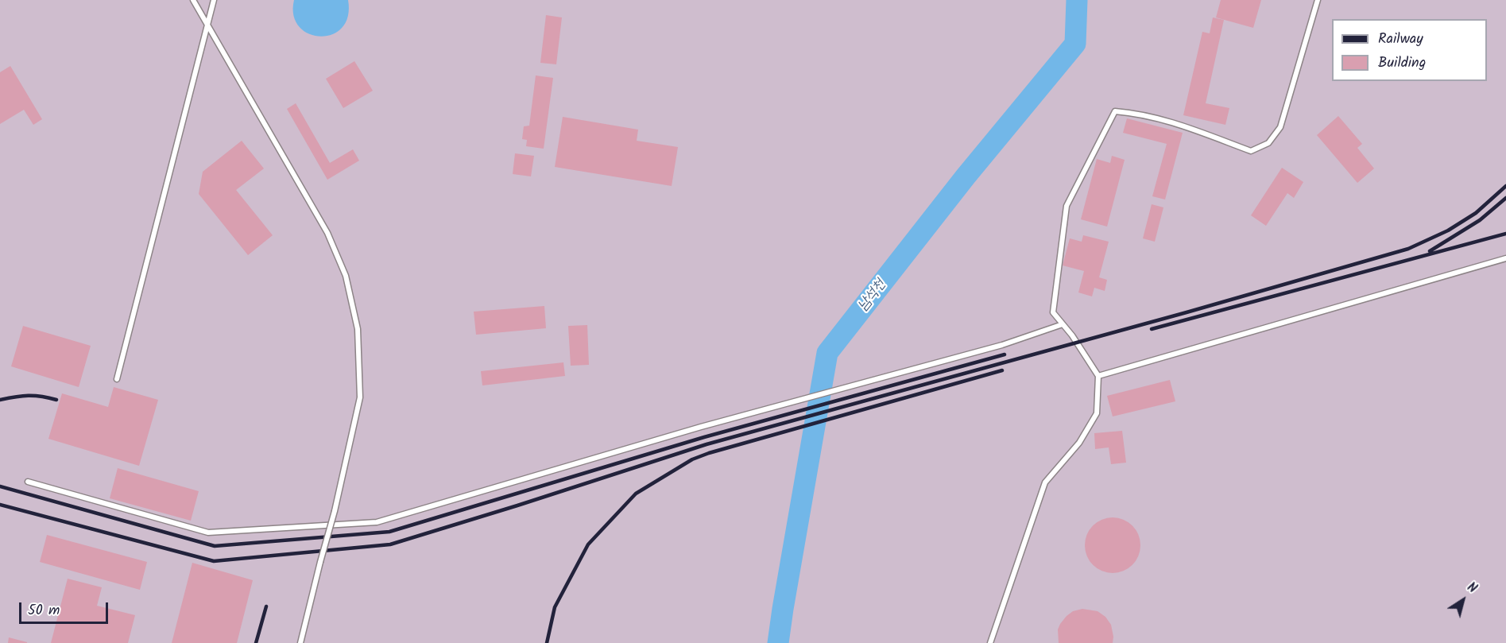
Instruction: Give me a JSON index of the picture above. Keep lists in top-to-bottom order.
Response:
{
  "water": ["남석천"],
  "legend": ["Railway", "Building"],
  "scale_bar": "50 m",
  "north": "top right"
}
